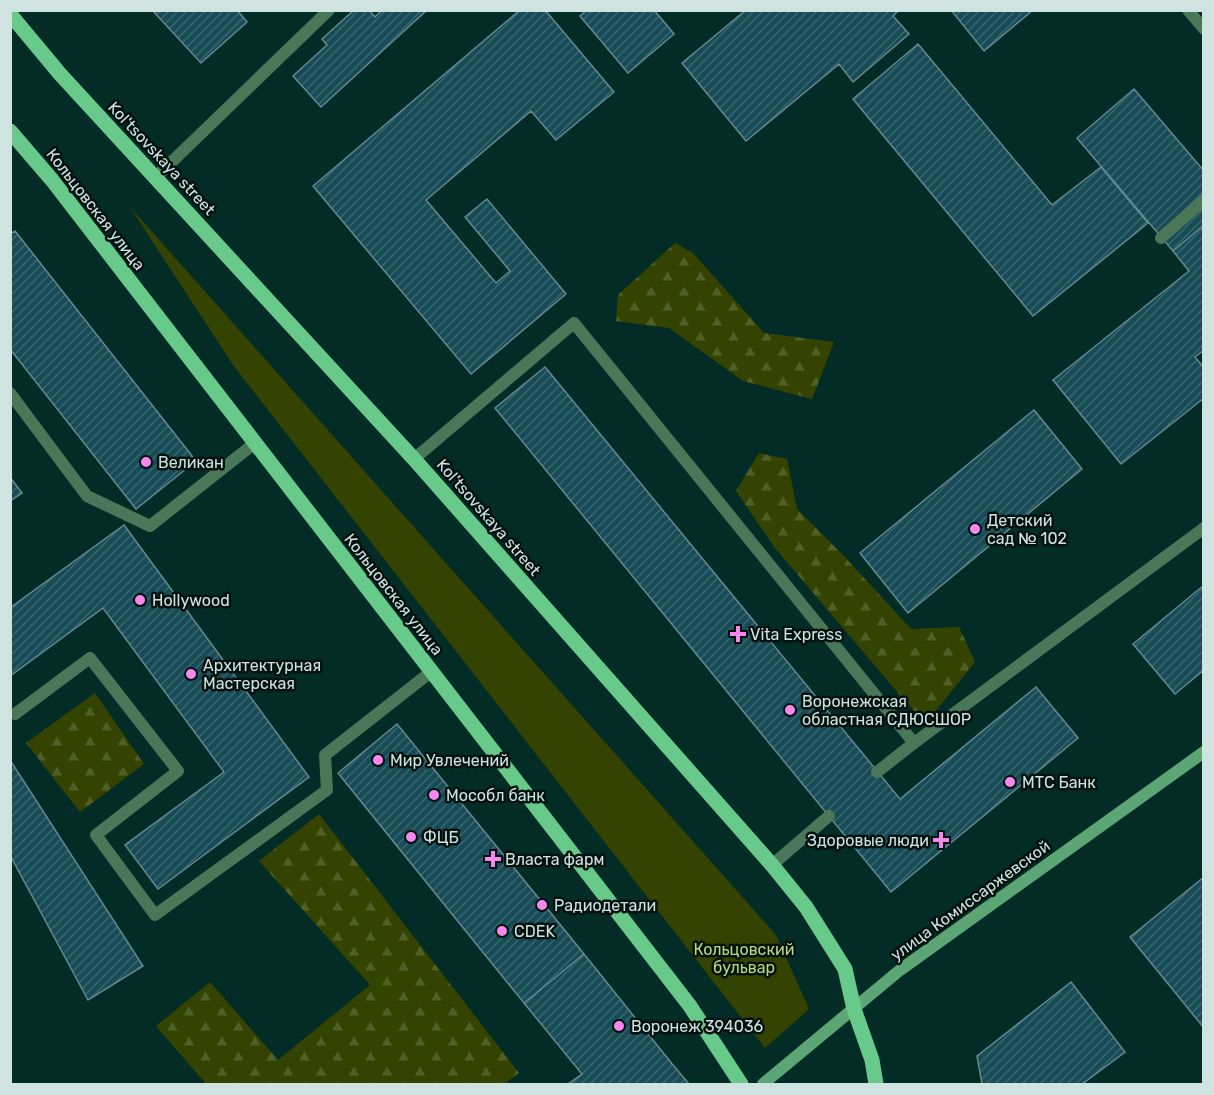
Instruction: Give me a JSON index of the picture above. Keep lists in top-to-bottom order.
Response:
{
  "streets": {
    "main road": ["Kol'tsovskaya street", "Кольцовская улица"],
    "street": ["улица Комиссаржевской"]
  },
  "crossings": [
    ["Kol'tsovskaya street", "улица Комиссаржевской"]
  ],
  "parks": ["Кольцовский бульвар"],
  "places": {
    "other": [
      "Великан",
      "Детский сад № 102",
      "Hollywood",
      "Архитектурная Мастерская",
      "Воронежская областная СДЮСШОР",
      "Мир Увлечений",
      "МТС Банк",
      "Мособл банк",
      "ФЦБ",
      "Радиодетали",
      "CDEK",
      "Воронеж 394036"
    ],
    "health": ["Vita Express", "Здоровые люди", "Власта фарм"]
  }
}
